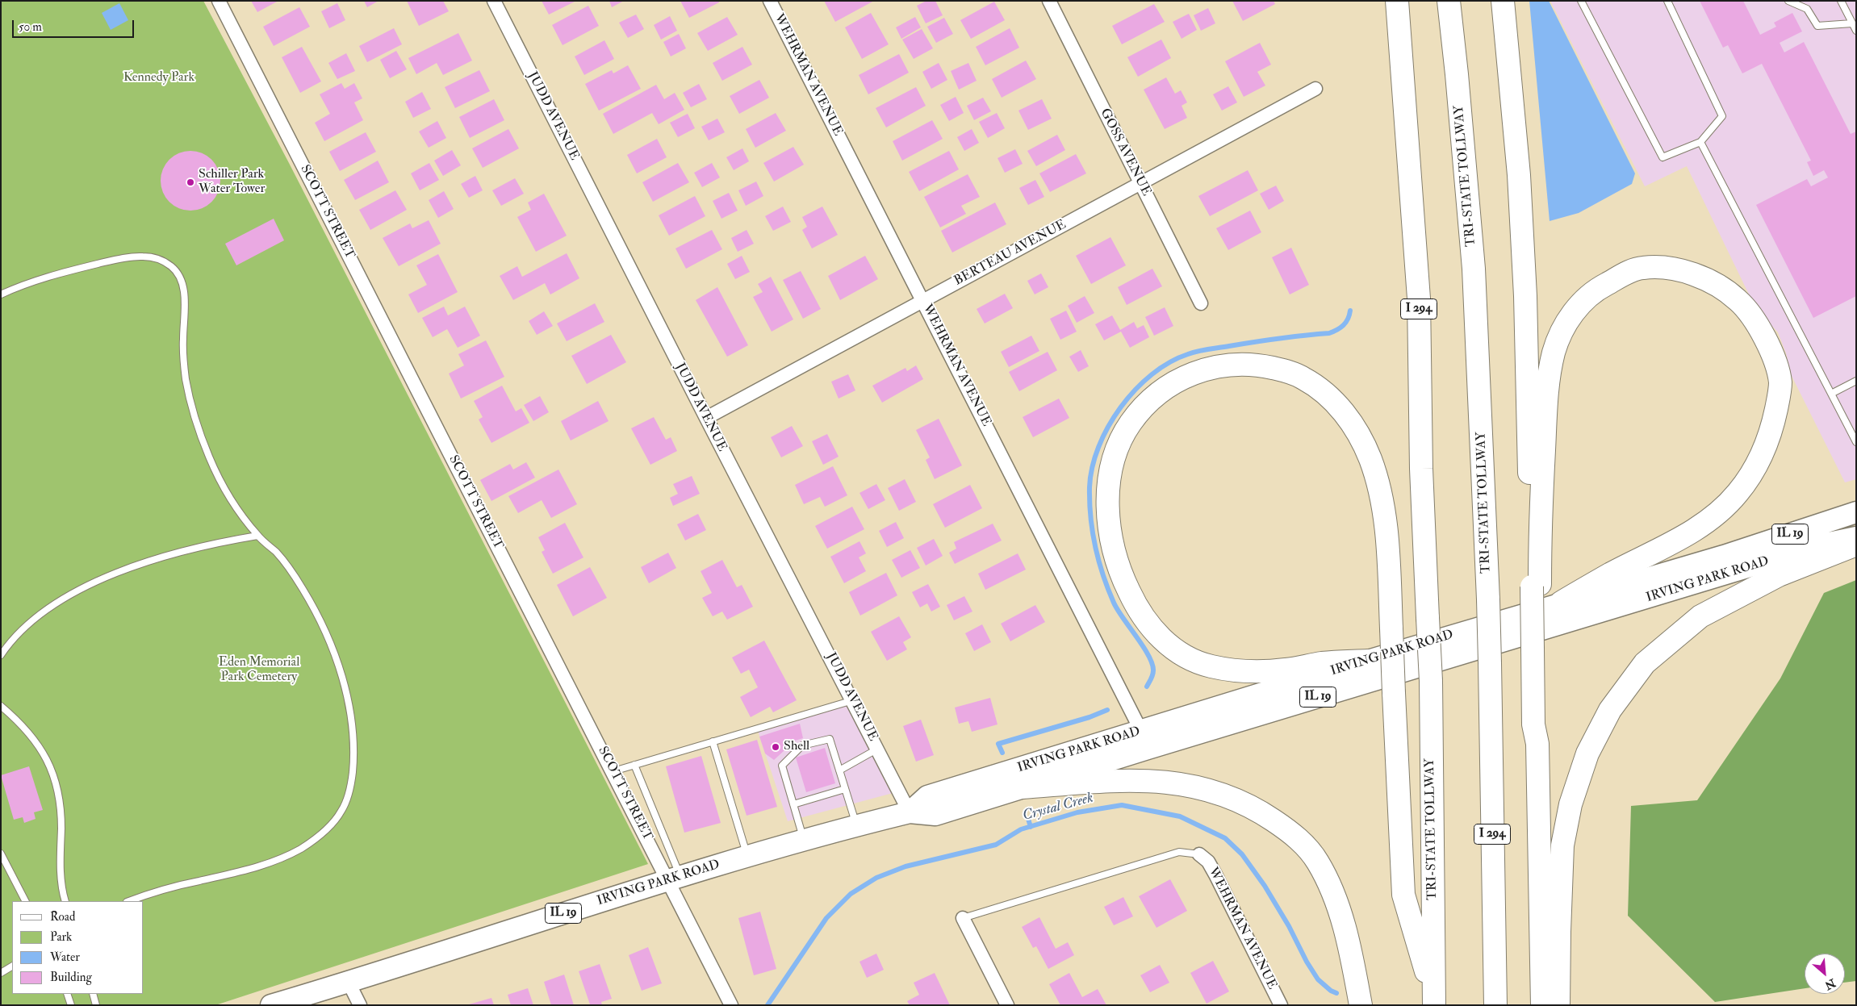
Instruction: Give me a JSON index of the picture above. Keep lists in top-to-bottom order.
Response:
{
  "streets": {
    "highway": ["TRI-STATE TOLLWAY", "I 294"],
    "main road": ["IL 19", "IRVING PARK ROAD"],
    "street": [
      "WEHRMAN AVENUE",
      "JUDD AVENUE",
      "GOSS AVENUE",
      "SCOTT STREET",
      "BERTEAU AVENUE"
    ]
  },
  "crossings": [
    ["WEHRMAN AVENUE", "BERTEAU AVENUE"],
    ["WEHRMAN AVENUE", "IRVING PARK ROAD"],
    ["JUDD AVENUE", "BERTEAU AVENUE"],
    ["JUDD AVENUE", "IRVING PARK ROAD"],
    ["GOSS AVENUE", "BERTEAU AVENUE"],
    ["SCOTT STREET", "IRVING PARK ROAD"]
  ],
  "water": ["Crystal Creek"],
  "parks": ["Kennedy Park", "Eden Memorial Park Cemetery"],
  "places": ["Schiller Park Water Tower", "Shell"],
  "legend": [
    "Road",
    "Park",
    "Water",
    "Building"
  ],
  "scale_bar": "50 m",
  "north": "bottom right"
}
